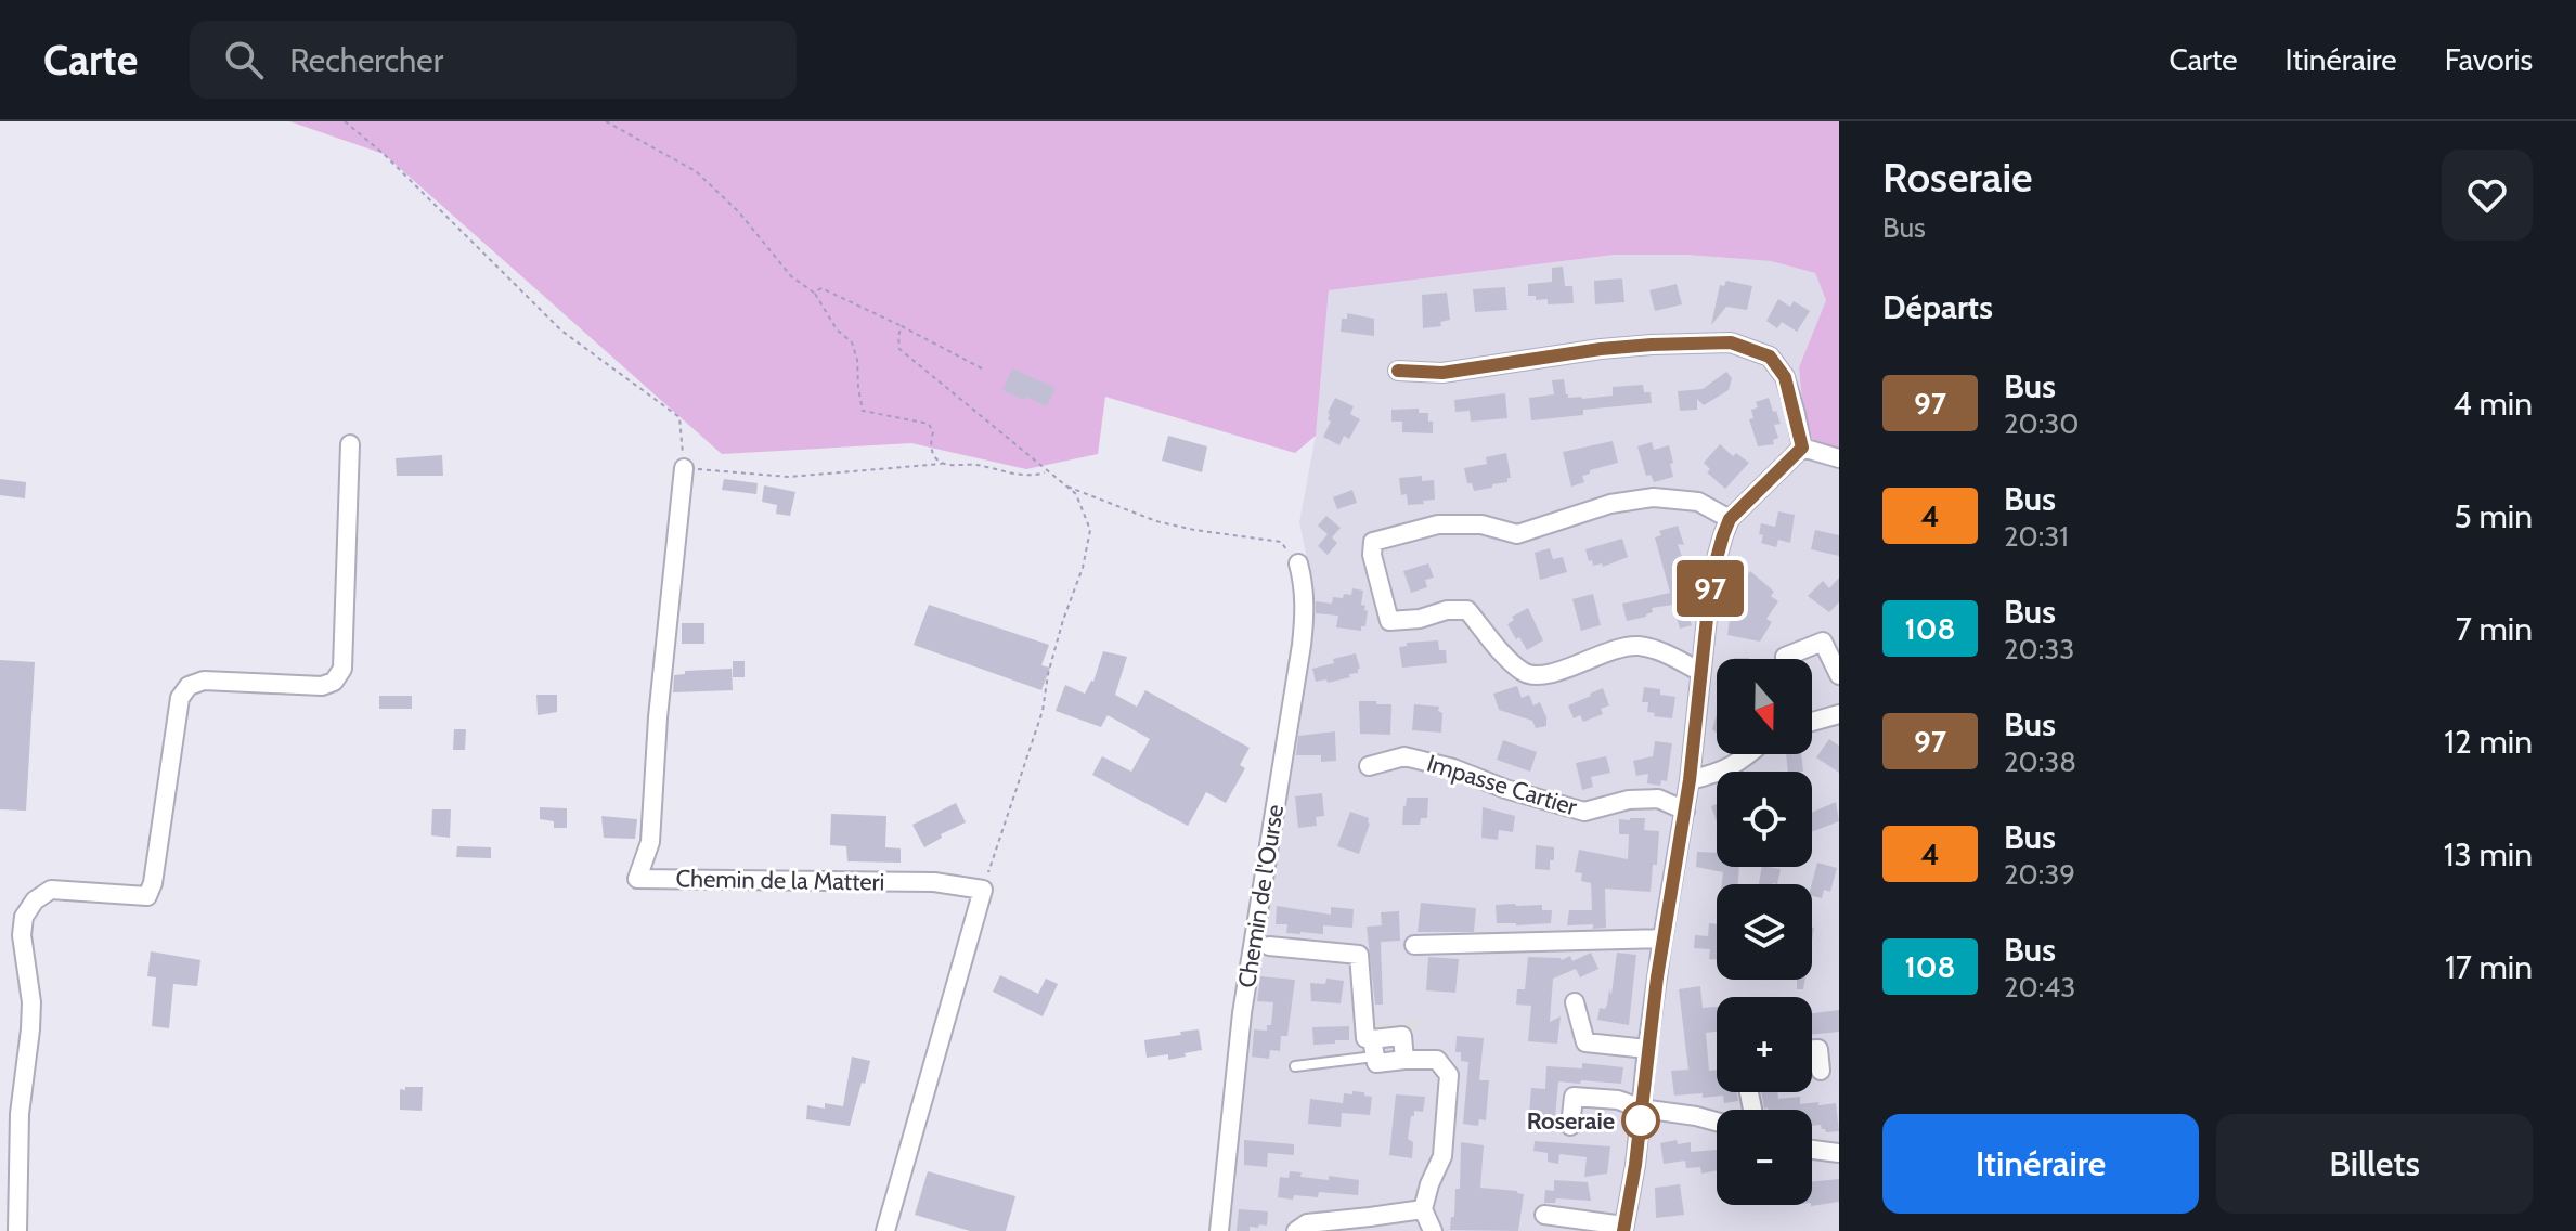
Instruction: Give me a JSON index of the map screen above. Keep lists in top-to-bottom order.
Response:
{
  "streets": {
    "street": ["Impasse Cartier", "Chemin de la Matteri", "Chemin de l'Ourse"]
  },
  "places": ["Roseraie"],
  "lines": ["bus line 97"],
  "north": "bottom",
  "page": {
    "header": "Carte",
    "search": "Rechercher",
    "nav": ["Carte", "Itinéraire", "Favoris"],
    "on_map": "97",
    "heading": [
      ["Roseraie", "Bus"],
      "Départs"
    ],
    "list": [
      {
        "mark": "97",
        "name": "Bus",
        "note": "20:30",
        "value": "4 min"
      },
      {
        "mark": "4",
        "name": "Bus",
        "note": "20:31",
        "value": "5 min"
      },
      {
        "mark": "108",
        "name": "Bus",
        "note": "20:33",
        "value": "7 min"
      },
      {
        "mark": "97",
        "name": "Bus",
        "note": "20:38",
        "value": "12 min"
      },
      {
        "mark": "4",
        "name": "Bus",
        "note": "20:39",
        "value": "13 min"
      },
      {
        "mark": "108",
        "name": "Bus",
        "note": "20:43",
        "value": "17 min"
      }
    ],
    "map_buttons": ["+", "−"],
    "buttons": ["Itinéraire", "Billets"]
  }
}
